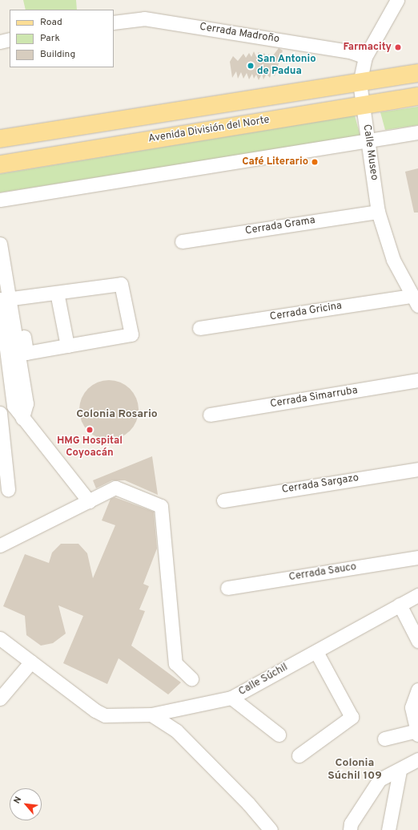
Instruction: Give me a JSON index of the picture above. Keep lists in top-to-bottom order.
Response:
{
  "streets": {
    "main road": ["Avenida División del Norte"],
    "street": [
      "Cerrada Madroño",
      "Calle Museo",
      "Cerrada Grama",
      "Cerrada Gricina",
      "Cerrada Simarruba",
      "Cerrada Sargazo",
      "Cerrada Sauco",
      "Calle Súchil"
    ]
  },
  "crossings": [
    ["Cerrada Madroño", "Calle Museo"],
    ["Avenida División del Norte", "Calle Museo"],
    ["Calle Museo", "Cerrada Grama"],
    ["Calle Museo", "Cerrada Gricina"]
  ],
  "districts": ["Colonia Rosario", "Colonia Súchil 109"],
  "places": [
    "Farmacity",
    "San Antonio de Padua",
    "Café Literario",
    "HMG Hospital Coyoacán"
  ],
  "legend": ["Road", "Park", "Building"],
  "north": "top left"
}
